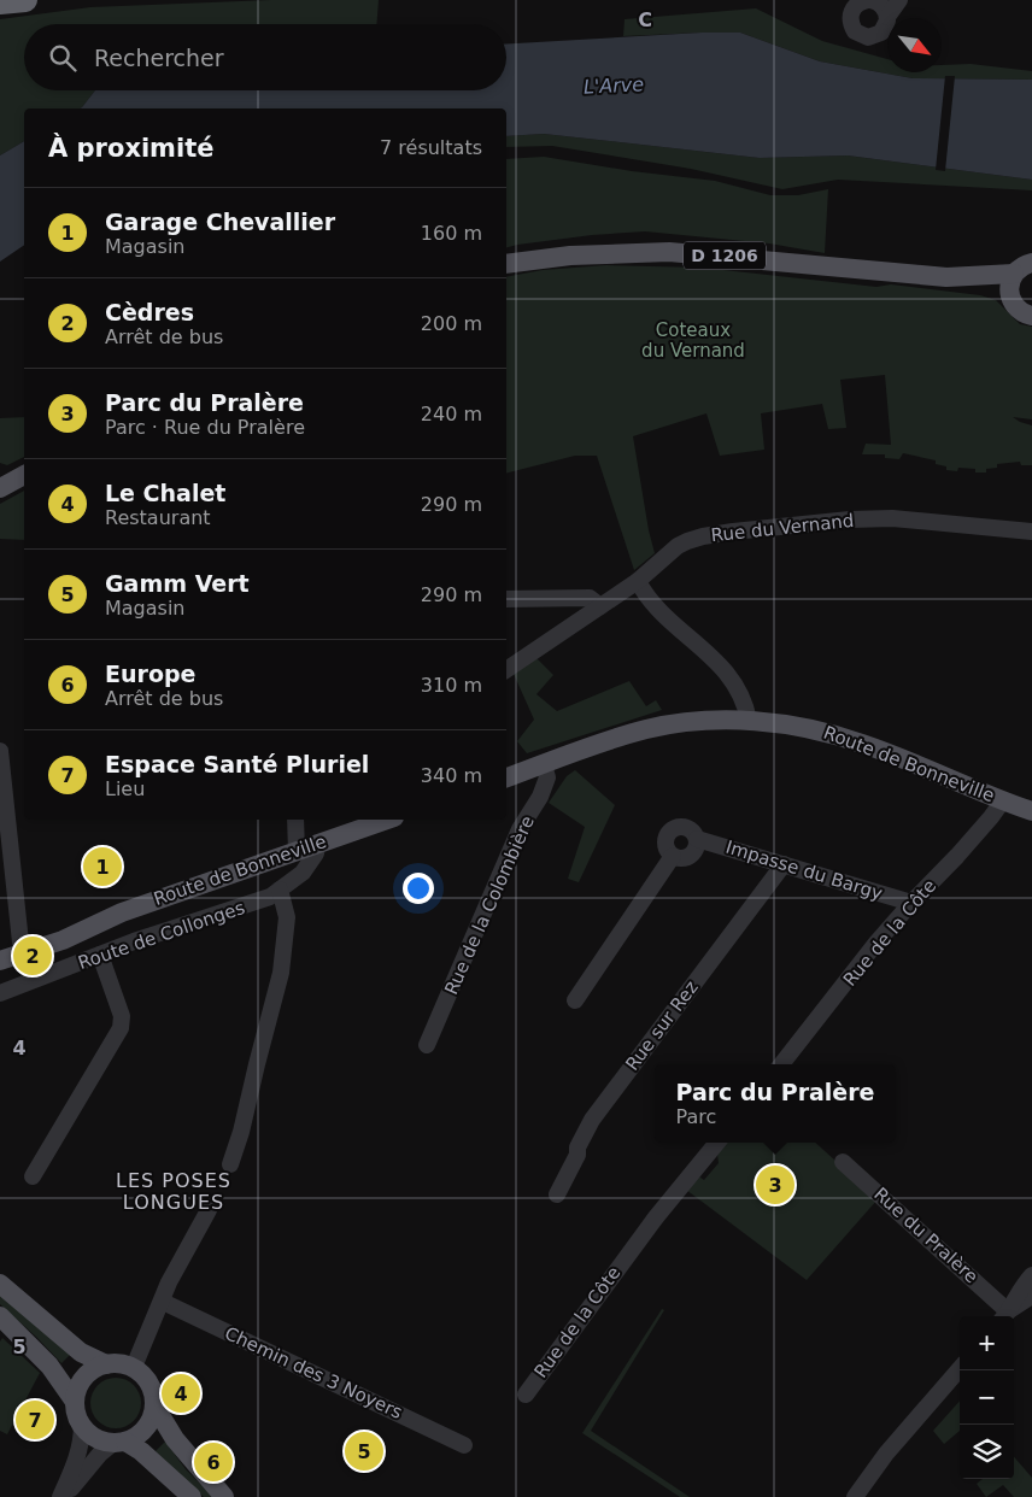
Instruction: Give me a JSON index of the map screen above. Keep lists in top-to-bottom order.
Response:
{
  "streets": {
    "main road": ["D 1206", "Route de Bonneville"],
    "street": [
      "Rue du Vernand",
      "Impasse du Bargy",
      "Rue de la Colombière",
      "Rue de la Côte",
      "Route de Collonges",
      "Rue sur Rez",
      "Rue du Pralère",
      "Chemin des 3 Noyers"
    ]
  },
  "crossings": [
    ["Route de Bonneville", "Rue de la Colombière"],
    ["Route de Bonneville", "Rue de la Côte"],
    ["Route de Bonneville", "Route de Collonges"],
    ["Impasse du Bargy", "Rue de la Côte"],
    ["Impasse du Bargy", "Rue sur Rez"]
  ],
  "districts": ["LES POSES LONGUES"],
  "water": ["L'Arve"],
  "parks": ["Coteaux du Vernand"],
  "north": "bottom right",
  "page": {
    "search": "Rechercher",
    "heading": ["À proximité", "7 résultats"],
    "list": [
      {
        "mark": "1",
        "name": "Garage Chevallier",
        "note": "Magasin",
        "value": "160 m"
      },
      {
        "mark": "2",
        "name": "Cèdres",
        "note": "Arrêt de bus",
        "value": "200 m"
      },
      {
        "mark": "3",
        "name": "Parc du Pralère",
        "note": "Parc · Rue du Pralère",
        "value": "240 m"
      },
      {
        "mark": "4",
        "name": "Le Chalet",
        "note": "Restaurant",
        "value": "290 m"
      },
      {
        "mark": "5",
        "name": "Gamm Vert",
        "note": "Magasin",
        "value": "290 m"
      },
      {
        "mark": "6",
        "name": "Europe",
        "note": "Arrêt de bus",
        "value": "310 m"
      },
      {
        "mark": "7",
        "name": "Espace Santé Pluriel",
        "note": "Lieu",
        "value": "340 m"
      }
    ],
    "pins": [
      "1",
      "2",
      "3",
      "4",
      "7",
      "5",
      "6"
    ],
    "popup": ["Parc du Pralère", "Parc"],
    "map_buttons": ["+", "−"]
  },
  "grid": {
    "columns": ["C"],
    "rows": ["4", "5"]
  }
}
